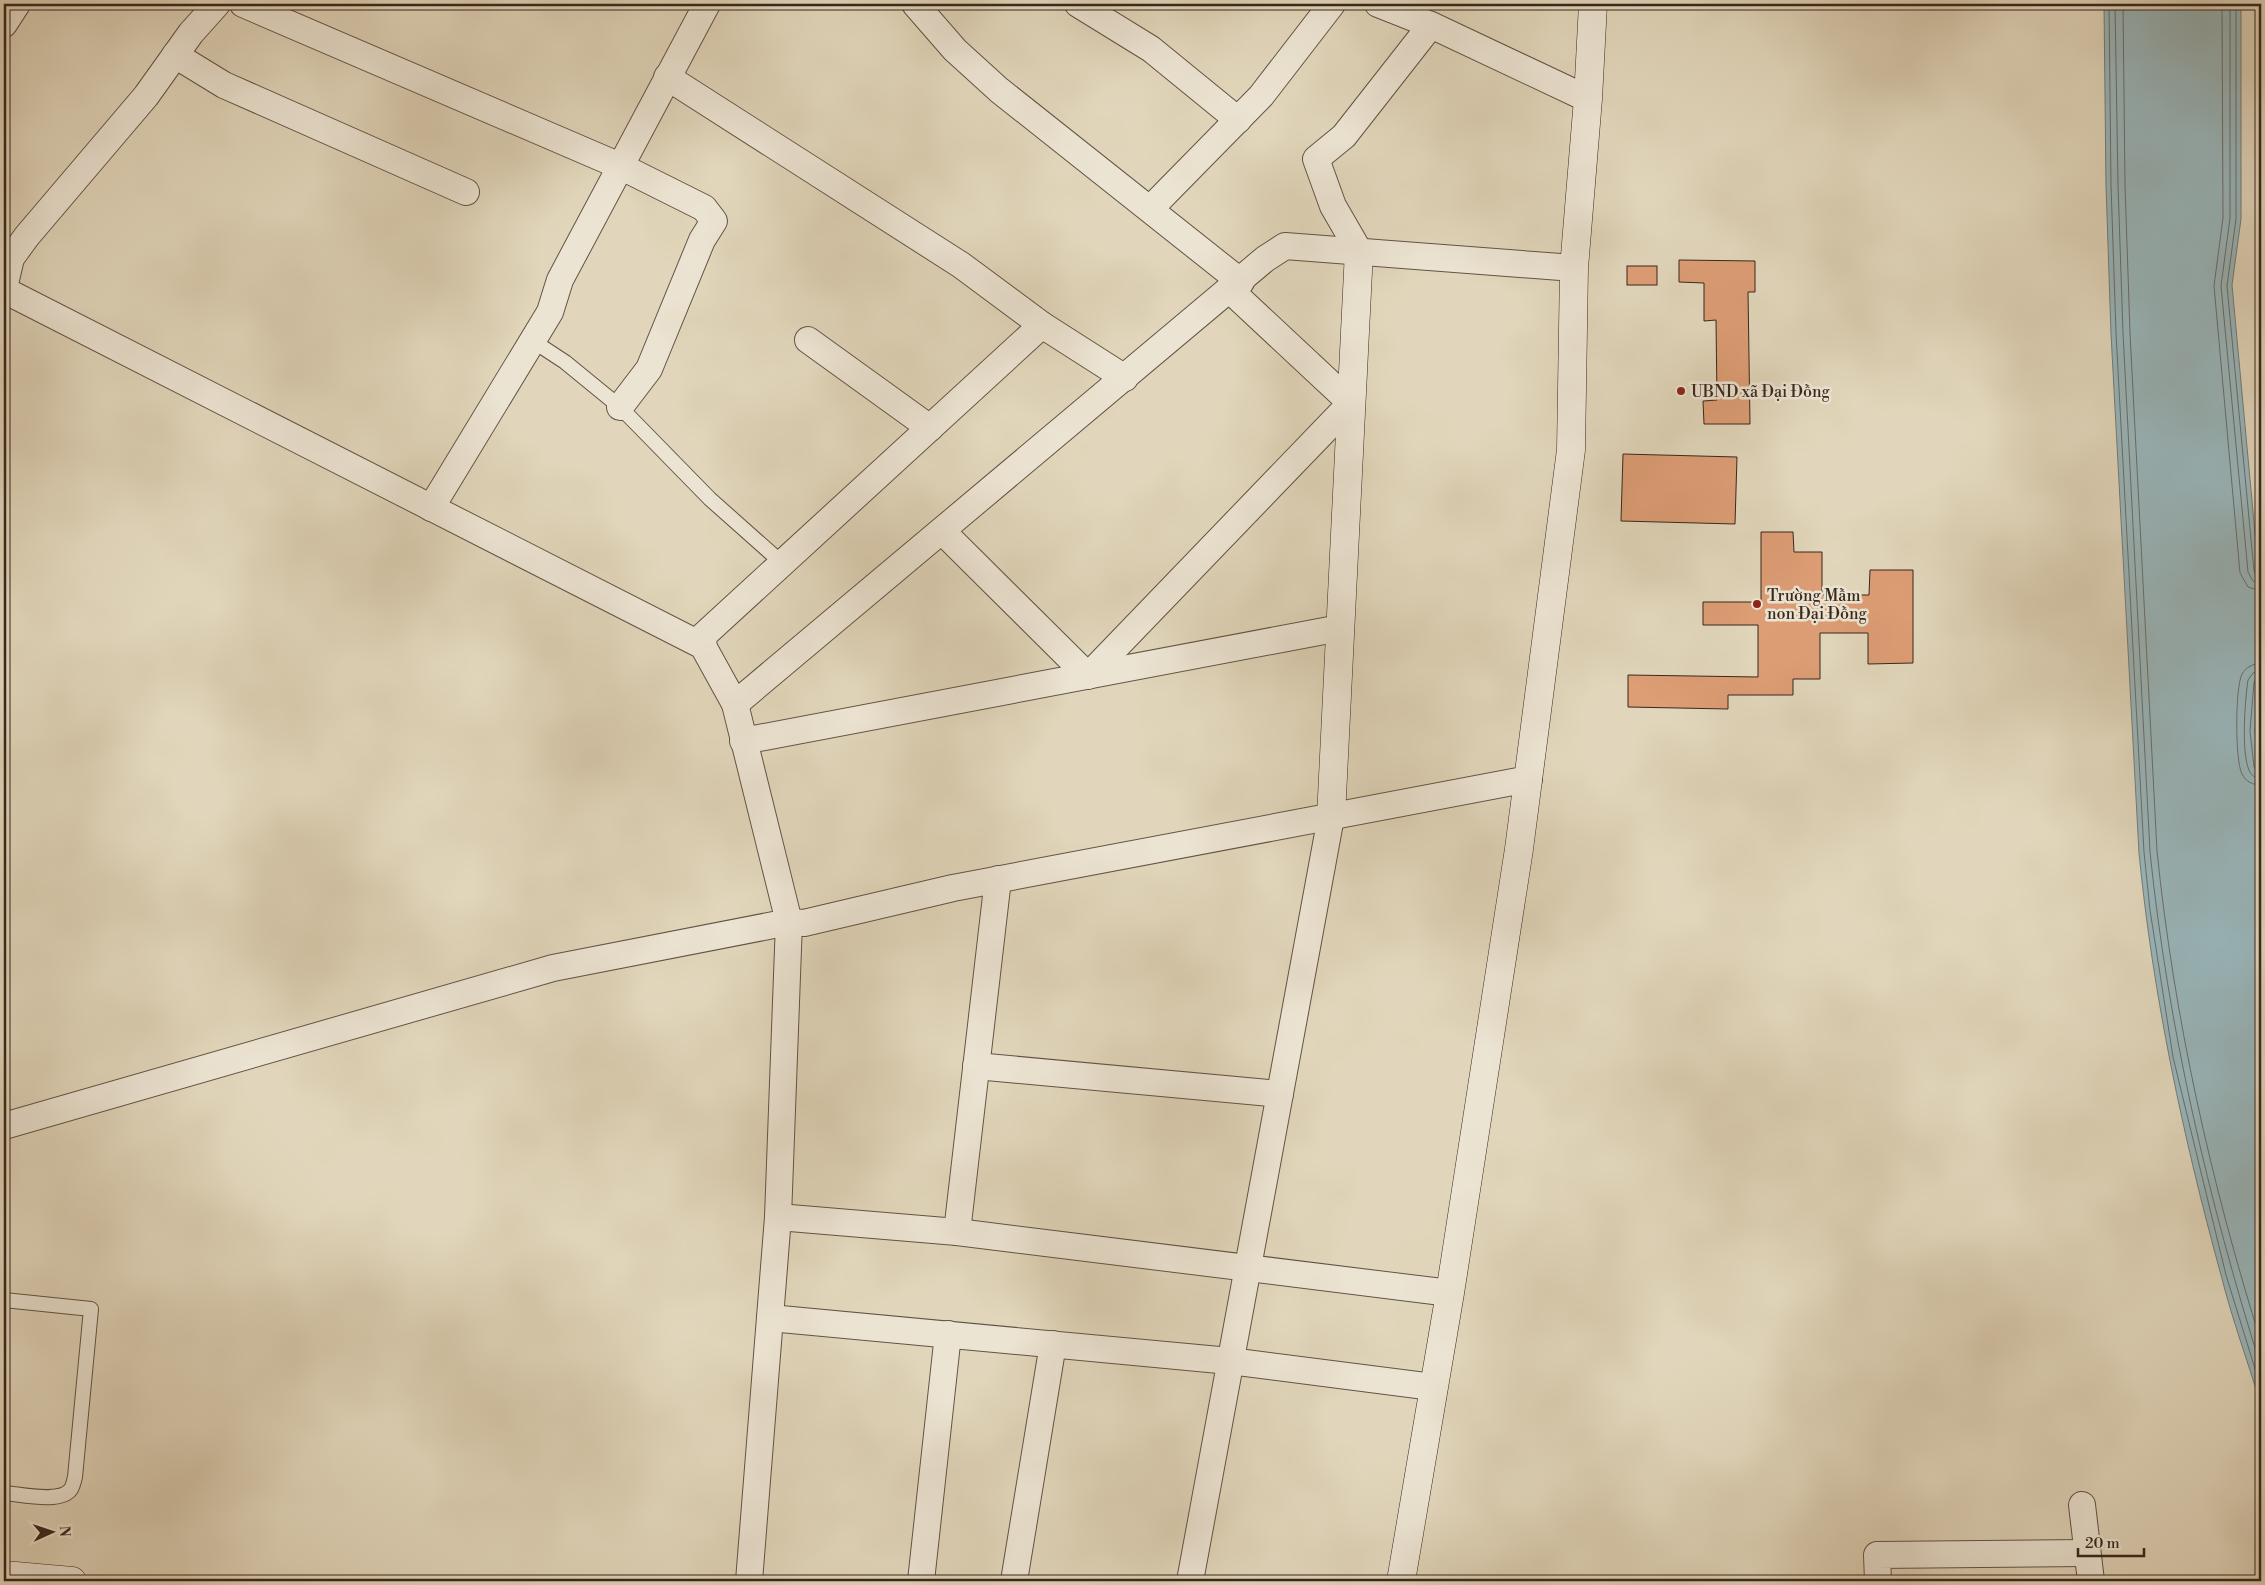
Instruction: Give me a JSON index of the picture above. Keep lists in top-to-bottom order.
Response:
{
  "places": ["UBND xã Đại Đồng", "Trường Mầm non Đại Đồng"],
  "scale_bar": "20 m",
  "north": "right"
}
